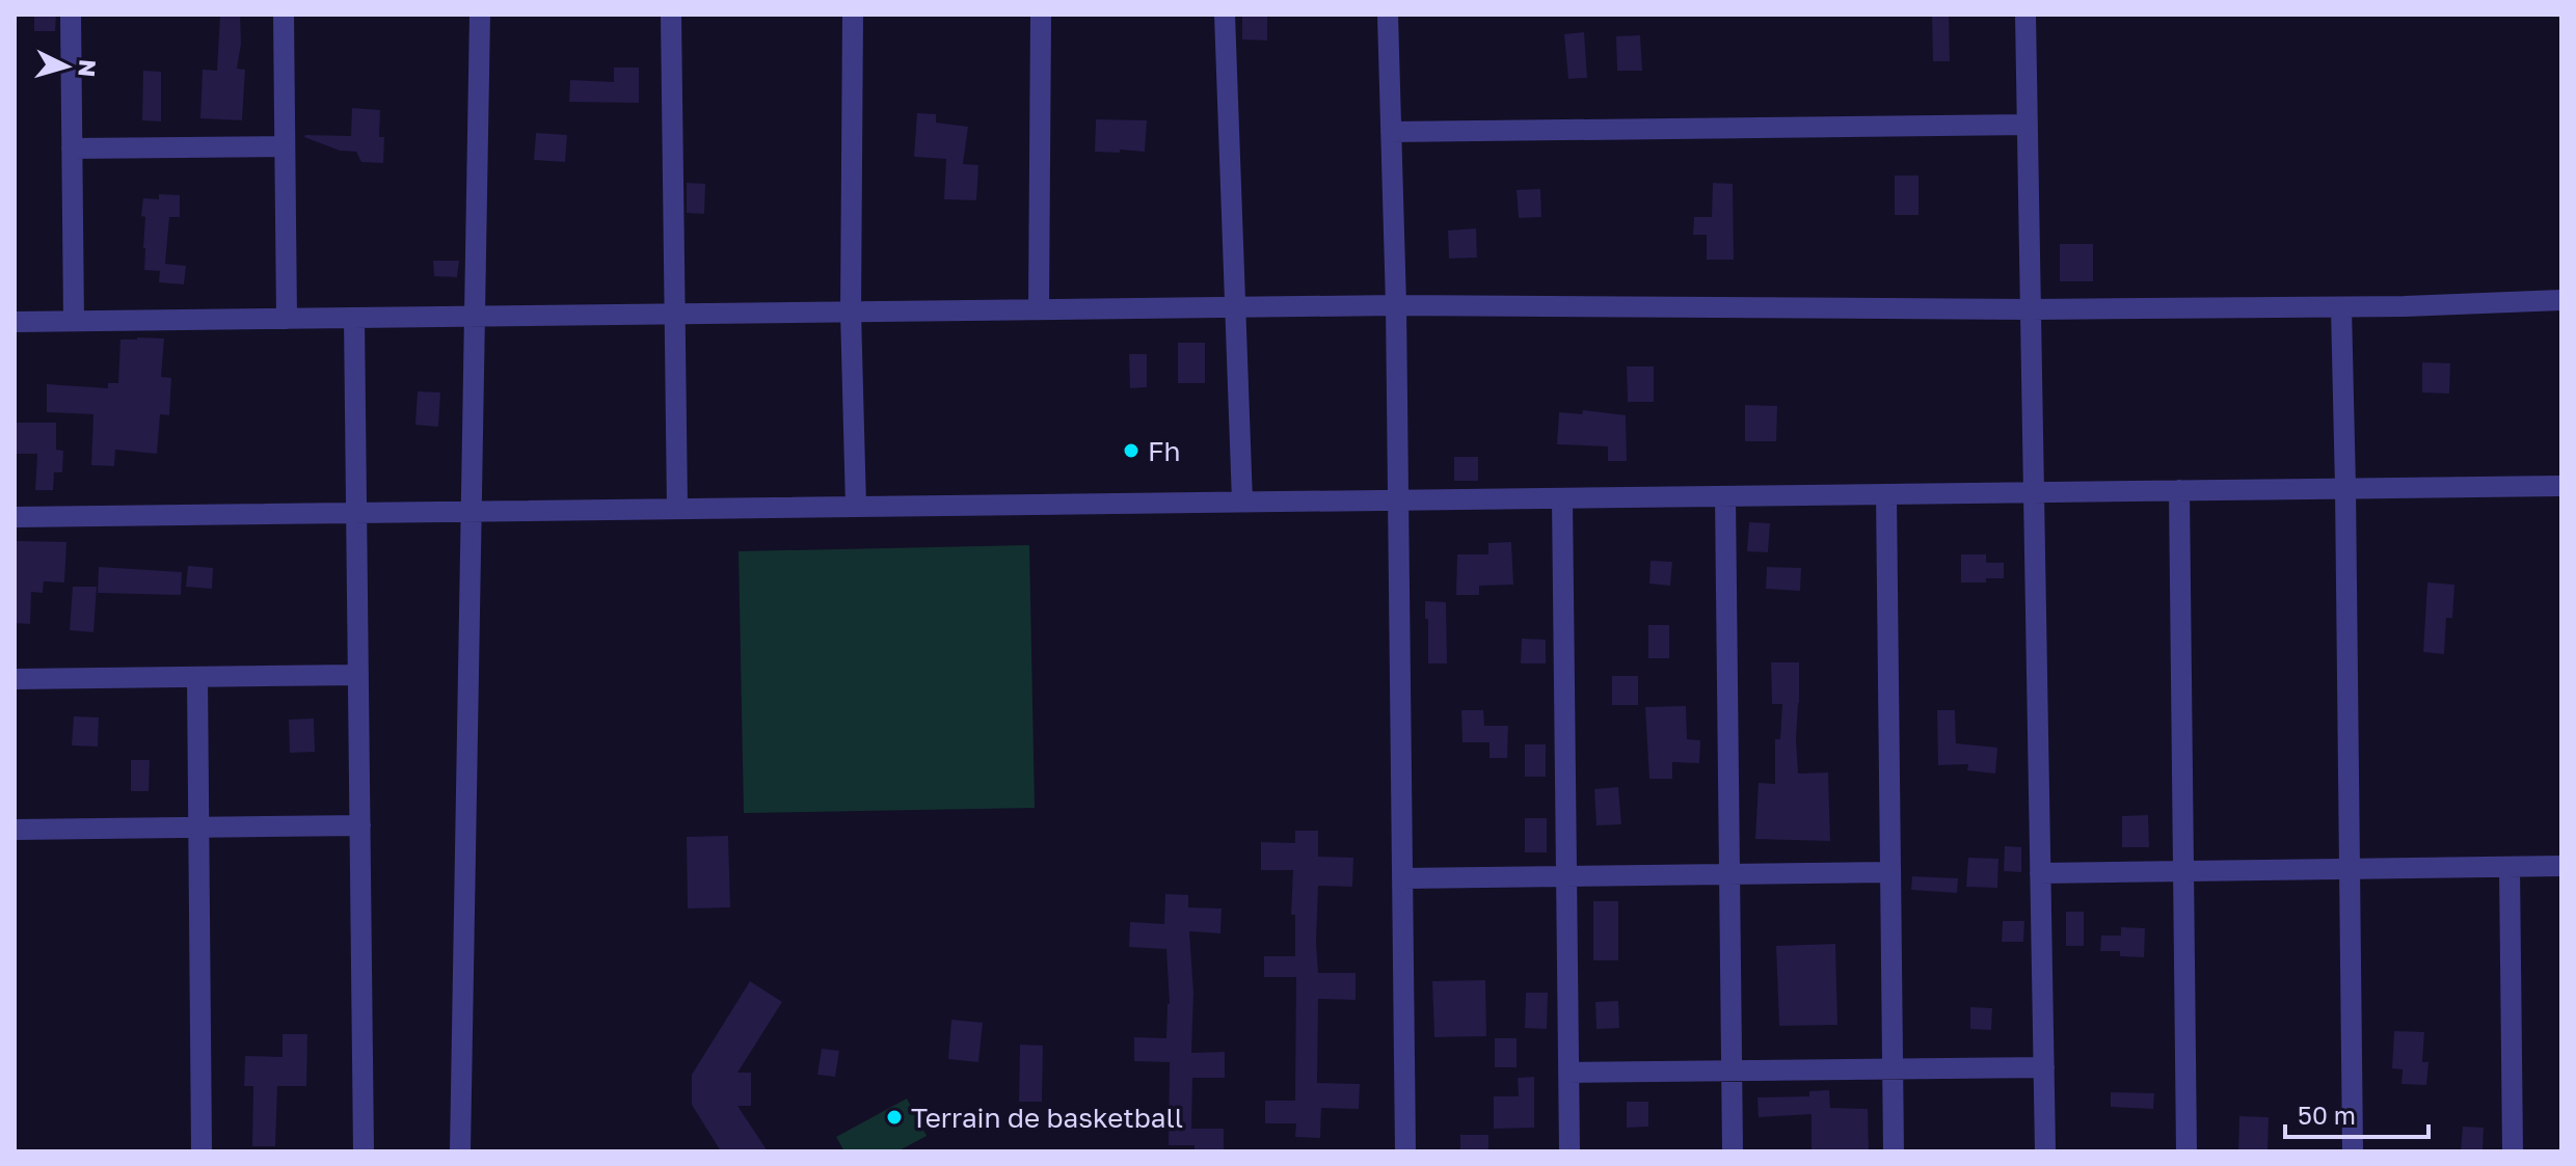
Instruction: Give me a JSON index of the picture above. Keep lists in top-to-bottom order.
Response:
{
  "places": ["Fh", "Terrain de basketball"],
  "scale_bar": "50 m",
  "north": "right"
}
